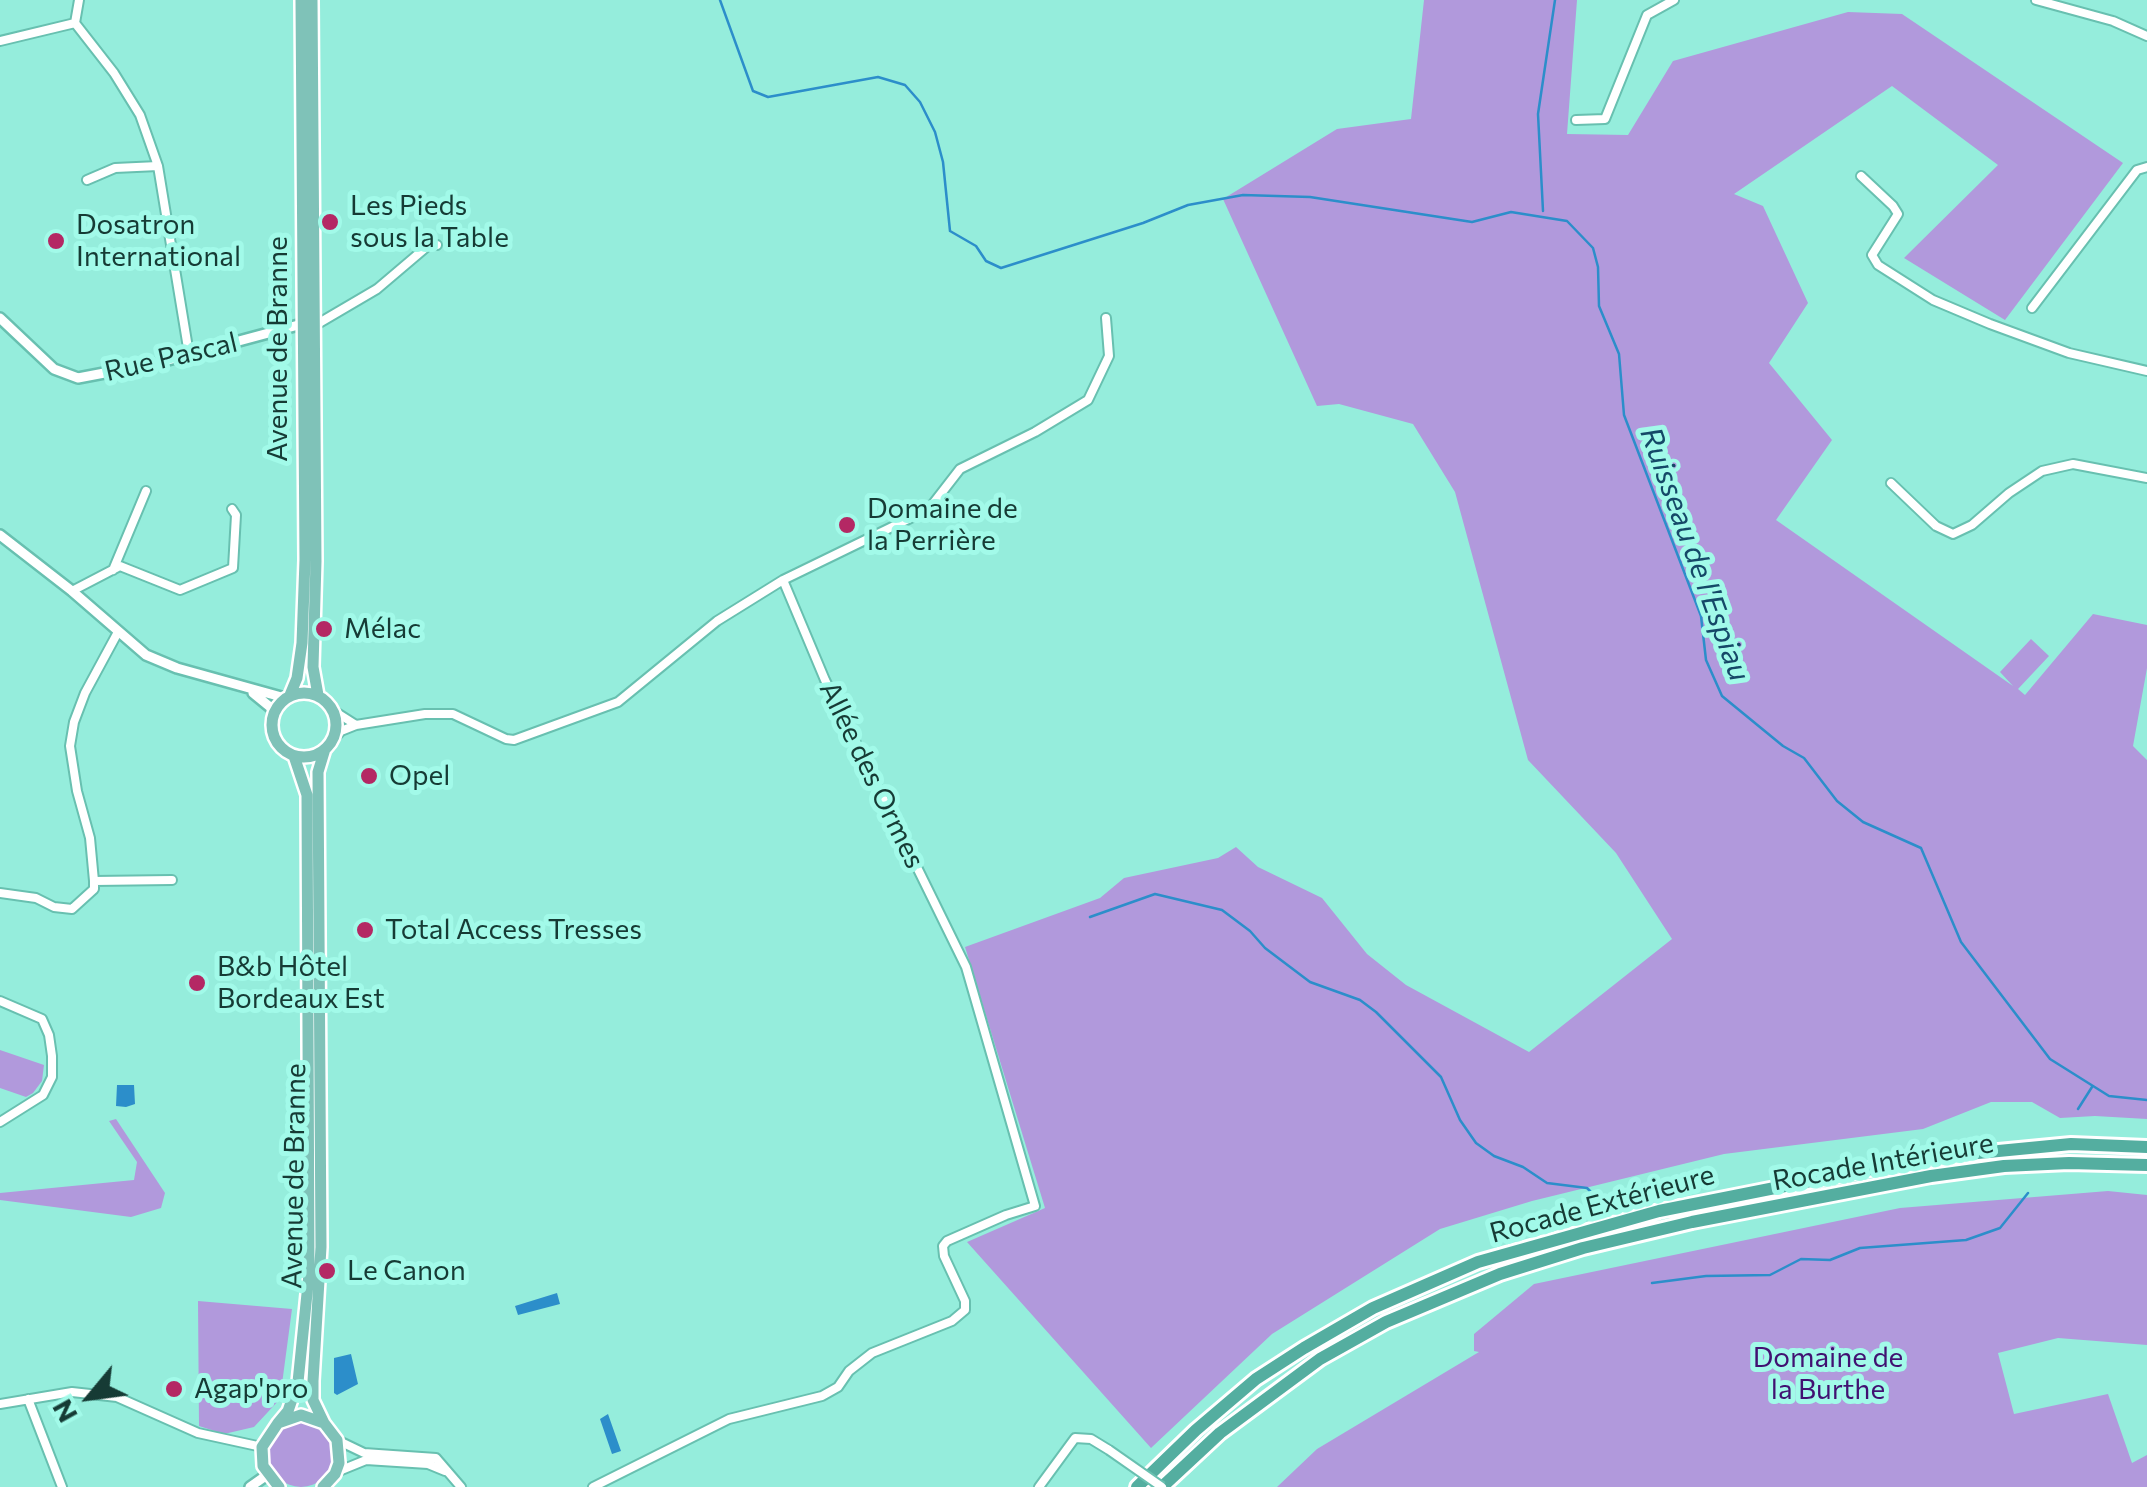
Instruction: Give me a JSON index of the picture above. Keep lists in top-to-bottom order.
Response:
{
  "streets": {
    "highway": ["Rocade Intérieure", "Rocade Extérieure"],
    "main road": ["Avenue de Branne"],
    "street": ["Rue Pascal", "Allée des Ormes"]
  },
  "crossings": [
    ["Avenue de Branne", "Rue Pascal"]
  ],
  "water": ["Ruisseau de l'Espiau"],
  "parks": ["Domaine de la Burthe"],
  "places": [
    "Les Pieds sous la Table",
    "Dosatron International",
    "Domaine de la Perrière",
    "Mélac",
    "Opel",
    "Total Access Tresses",
    "B&b Hôtel Bordeaux Est",
    "Le Canon",
    "Agap'pro"
  ],
  "north": "bottom left"
}
